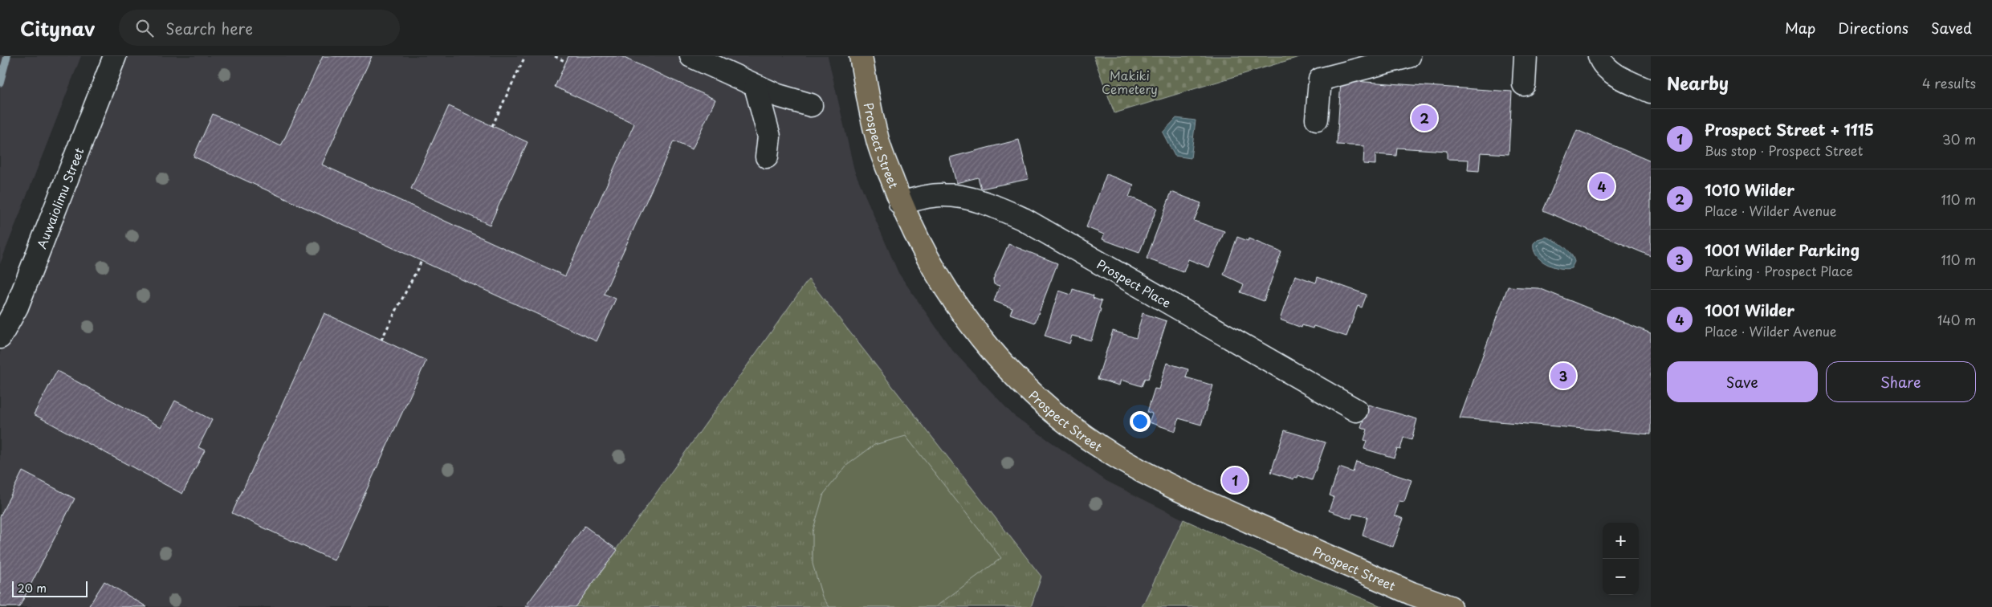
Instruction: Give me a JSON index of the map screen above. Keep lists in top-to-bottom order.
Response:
{
  "streets": {
    "main road": ["Prospect Street"],
    "street": ["Auwaiolimu Street", "Prospect Place"]
  },
  "crossings": [
    ["Prospect Street", "Prospect Place"]
  ],
  "parks": ["Makiki Cemetery"],
  "scale_bar": "20 m",
  "page": {
    "header": "Citynav",
    "search": "Search here",
    "nav": ["Map", "Directions", "Saved"],
    "heading": ["Nearby", "4 results"],
    "pins": [
      "2",
      "4",
      "3",
      "1"
    ],
    "list": [
      {
        "mark": "1",
        "name": "Prospect Street + 1115",
        "note": "Bus stop · Prospect Street",
        "value": "30 m"
      },
      {
        "mark": "2",
        "name": "1010 Wilder",
        "note": "Place · Wilder Avenue",
        "value": "110 m"
      },
      {
        "mark": "3",
        "name": "1001 Wilder Parking",
        "note": "Parking · Prospect Place",
        "value": "110 m"
      },
      {
        "mark": "4",
        "name": "1001 Wilder",
        "note": "Place · Wilder Avenue",
        "value": "140 m"
      }
    ],
    "buttons": ["Save", "Share"],
    "map_buttons": ["+", "−"],
    "scale": "20 m"
  }
}
